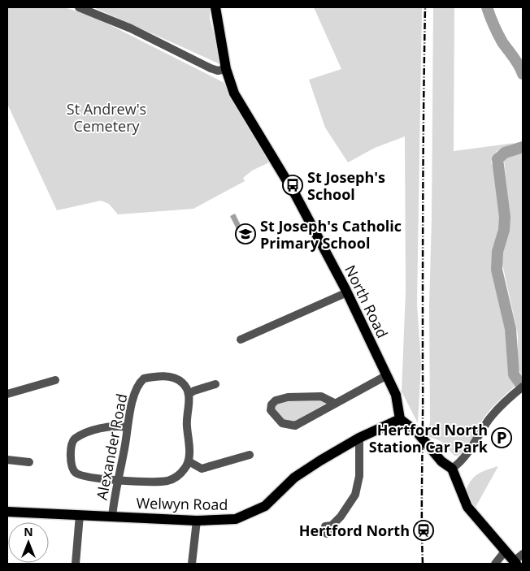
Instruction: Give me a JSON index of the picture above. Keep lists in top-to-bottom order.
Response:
{
  "streets": {
    "main road": ["North Road", "Welwyn Road"],
    "street": ["Alexander Road"]
  },
  "crossings": [
    ["North Road", "Welwyn Road"],
    ["Alexander Road", "Welwyn Road"]
  ],
  "parks": ["St Andrew's Cemetery"],
  "places": {
    "bus stop": ["St Joseph's School"],
    "school or university": ["St Joseph's Catholic Primary School"],
    "parking": ["Hertford North Station Car Park"],
    "station": ["Hertford North"]
  },
  "north": "top"
}
